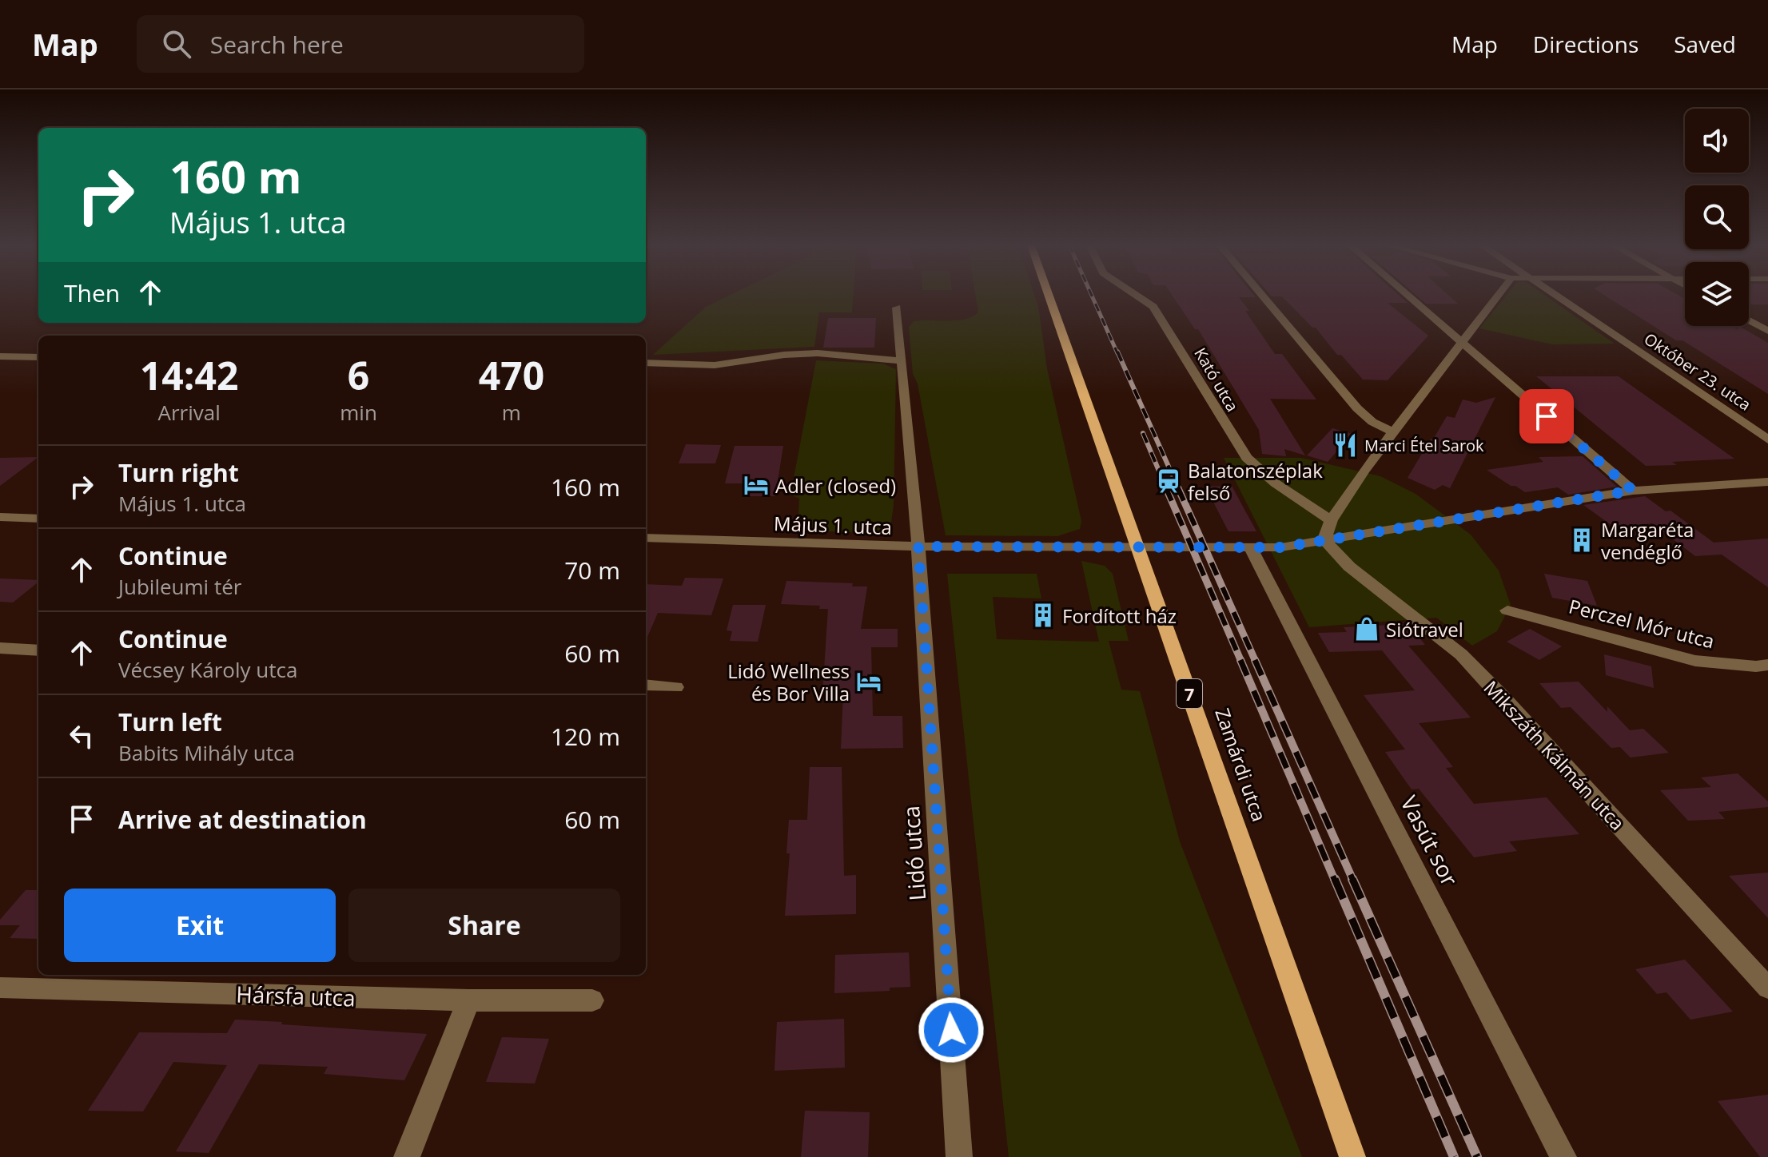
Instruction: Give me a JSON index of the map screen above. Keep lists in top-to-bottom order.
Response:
{
  "streets": {
    "main road": ["7", "Zamárdi utca"],
    "street": [
      "Október 23. utca",
      "Kató utca",
      "Május 1. utca",
      "Perczel Mór utca",
      "Mikszáth Kálmán utca",
      "Vasút sor",
      "Lidó utca",
      "Hársfa utca"
    ]
  },
  "crossings": [
    ["Május 1. utca", "Mikszáth Kálmán utca"],
    ["Május 1. utca", "Zamárdi utca"],
    ["Május 1. utca", "Vasút sor"],
    ["Május 1. utca", "Lidó utca"]
  ],
  "places": {
    "restaurant": ["Marci Étel Sarok"],
    "station": ["Balatonszéplak felső"],
    "hotel": ["Adler (closed)", "Lidó Wellness és Bor Villa"],
    "building": ["Margaréta vendéglő", "Fordított ház"],
    "shop": ["Siótravel"]
  },
  "page": {
    "header": "Map",
    "search": "Search here",
    "nav": ["Map", "Directions", "Saved"],
    "turn": ["160 m", "Május 1. utca"],
    "then": "Then",
    "eta": [
      "14:42",
      "Arrival",
      "6",
      "min",
      "470",
      "m"
    ],
    "list": [
      {
        "name": "Turn right",
        "note": "Május 1. utca",
        "value": "160 m"
      },
      {
        "name": "Continue",
        "note": "Jubileumi tér",
        "value": "70 m"
      },
      {
        "name": "Continue",
        "note": "Vécsey Károly utca",
        "value": "60 m"
      },
      {
        "name": "Turn left",
        "note": "Babits Mihály utca",
        "value": "120 m"
      },
      {
        "name": "Arrive at destination",
        "value": "60 m"
      }
    ],
    "buttons": ["Exit", "Share"]
  }
}
